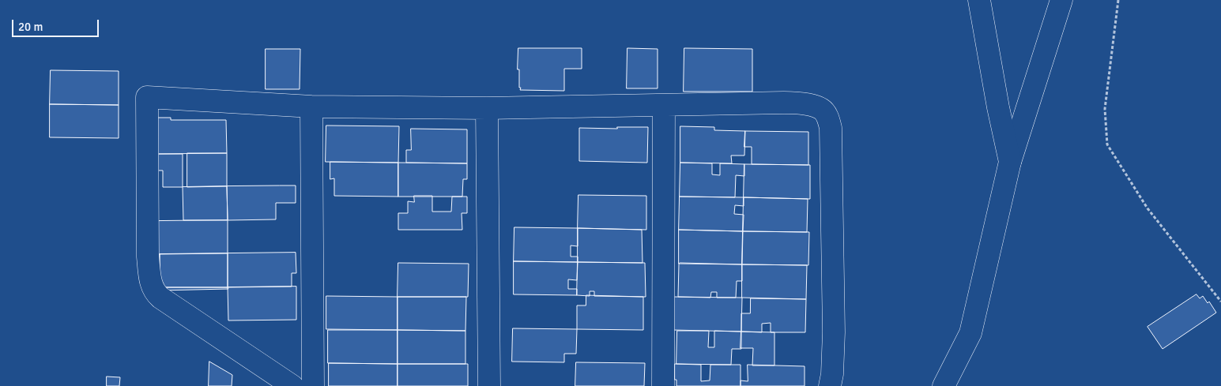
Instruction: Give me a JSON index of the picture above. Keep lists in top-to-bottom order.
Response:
{
  "scale_bar": "20 m"
}
